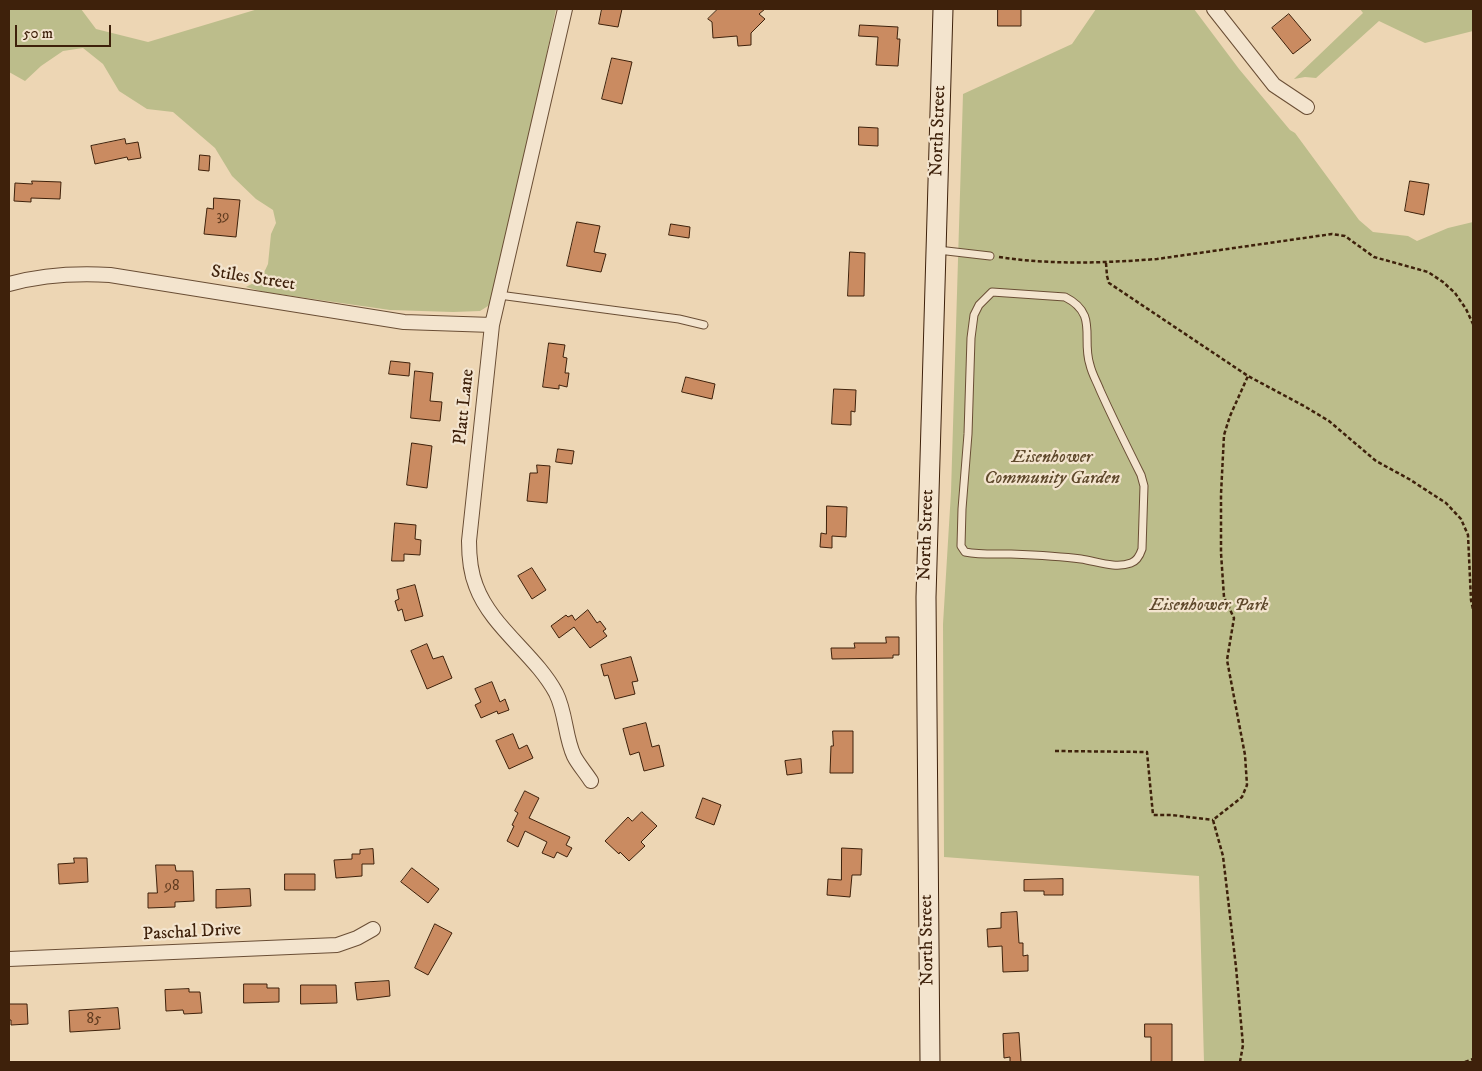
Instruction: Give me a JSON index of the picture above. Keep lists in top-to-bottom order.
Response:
{
  "streets": {
    "main road": ["North Street"],
    "street": ["Stiles Street", "Platt Lane", "Paschal Drive"]
  },
  "crossings": [
    ["Stiles Street", "Platt Lane"]
  ],
  "parks": ["Eisenhower Community Garden", "Eisenhower Park"],
  "house_numbers": ["39", "98", "85"],
  "scale_bar": "50 m"
}
